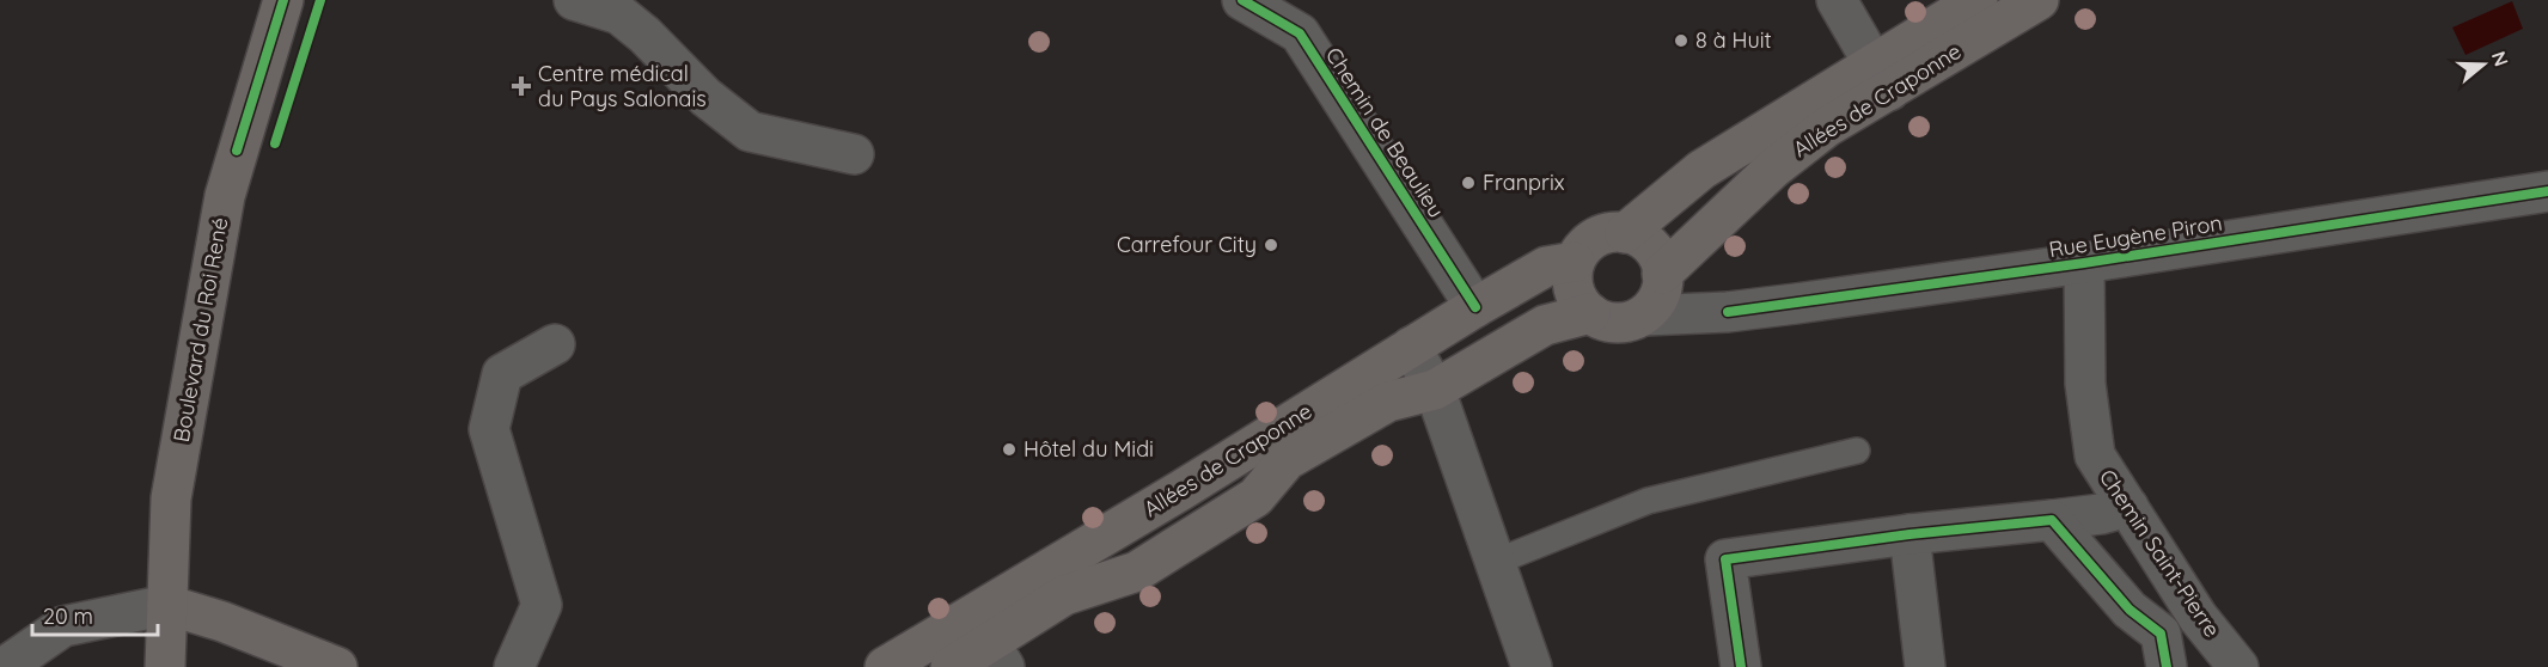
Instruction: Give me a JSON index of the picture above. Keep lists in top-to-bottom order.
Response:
{
  "streets": {
    "main road": ["Allées de Craponne", "Boulevard du Roi René"],
    "street": ["Chemin de Beaulieu", "Rue Eugène Piron", "Chemin Saint-Pierre"]
  },
  "crossings": [
    ["Allées de Craponne", "Chemin de Beaulieu"],
    ["Allées de Craponne", "Rue Eugène Piron"],
    ["Rue Eugène Piron", "Chemin Saint-Pierre"]
  ],
  "places": {
    "other": [
      "8 à Huit",
      "Franprix",
      "Carrefour City",
      "Hôtel du Midi"
    ],
    "health": ["Centre médical du Pays Salonais"]
  },
  "scale_bar": "20 m",
  "north": "right"
}
